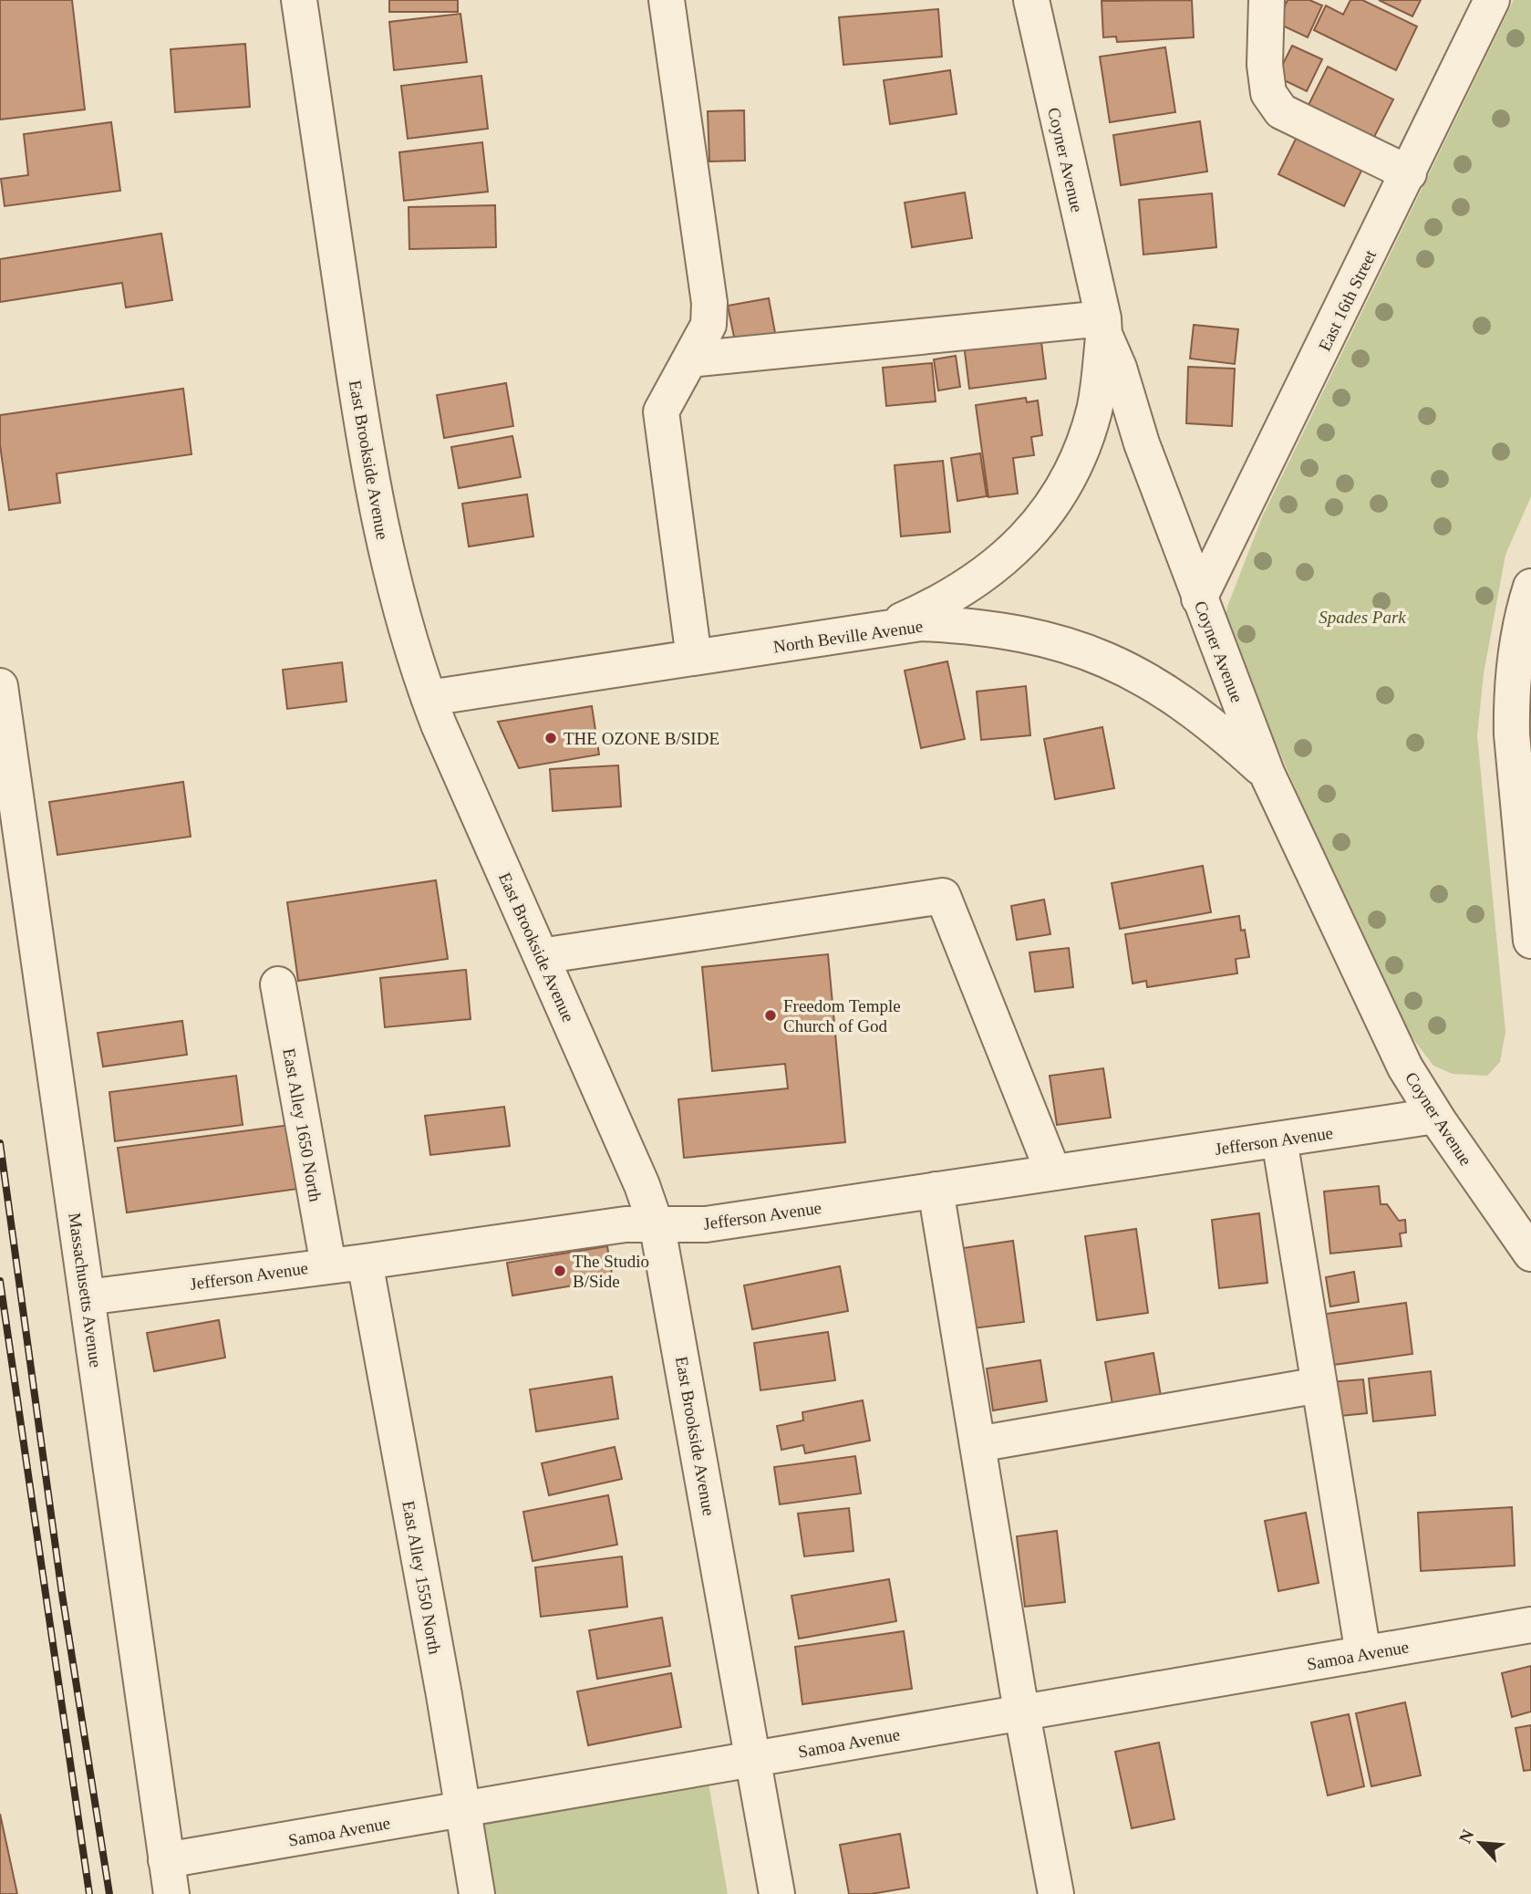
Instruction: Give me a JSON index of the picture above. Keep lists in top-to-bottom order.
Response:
{
  "streets": {
    "street": [
      "Coyner Avenue",
      "East 16th Street",
      "East Brookside Avenue",
      "North Beville Avenue",
      "East Alley 1650 North",
      "Jefferson Avenue",
      "Massachusetts Avenue",
      "East Alley 1550 North",
      "Samoa Avenue"
    ]
  },
  "crossings": [
    ["Coyner Avenue", "East 16th Street"],
    ["Coyner Avenue", "North Beville Avenue"],
    ["Coyner Avenue", "Jefferson Avenue"],
    ["East Brookside Avenue", "North Beville Avenue"],
    ["East Brookside Avenue", "Jefferson Avenue"],
    ["East Brookside Avenue", "Samoa Avenue"],
    ["East Alley 1650 North", "Jefferson Avenue"],
    ["Jefferson Avenue", "Massachusetts Avenue"],
    ["Jefferson Avenue", "East Alley 1550 North"],
    ["Massachusetts Avenue", "Samoa Avenue"],
    ["East Alley 1550 North", "Samoa Avenue"]
  ],
  "parks": ["Spades Park"],
  "places": ["THE OZONE B/SIDE", "Freedom Temple Church of God", "The Studio B/Side"],
  "north": "top left"
}
